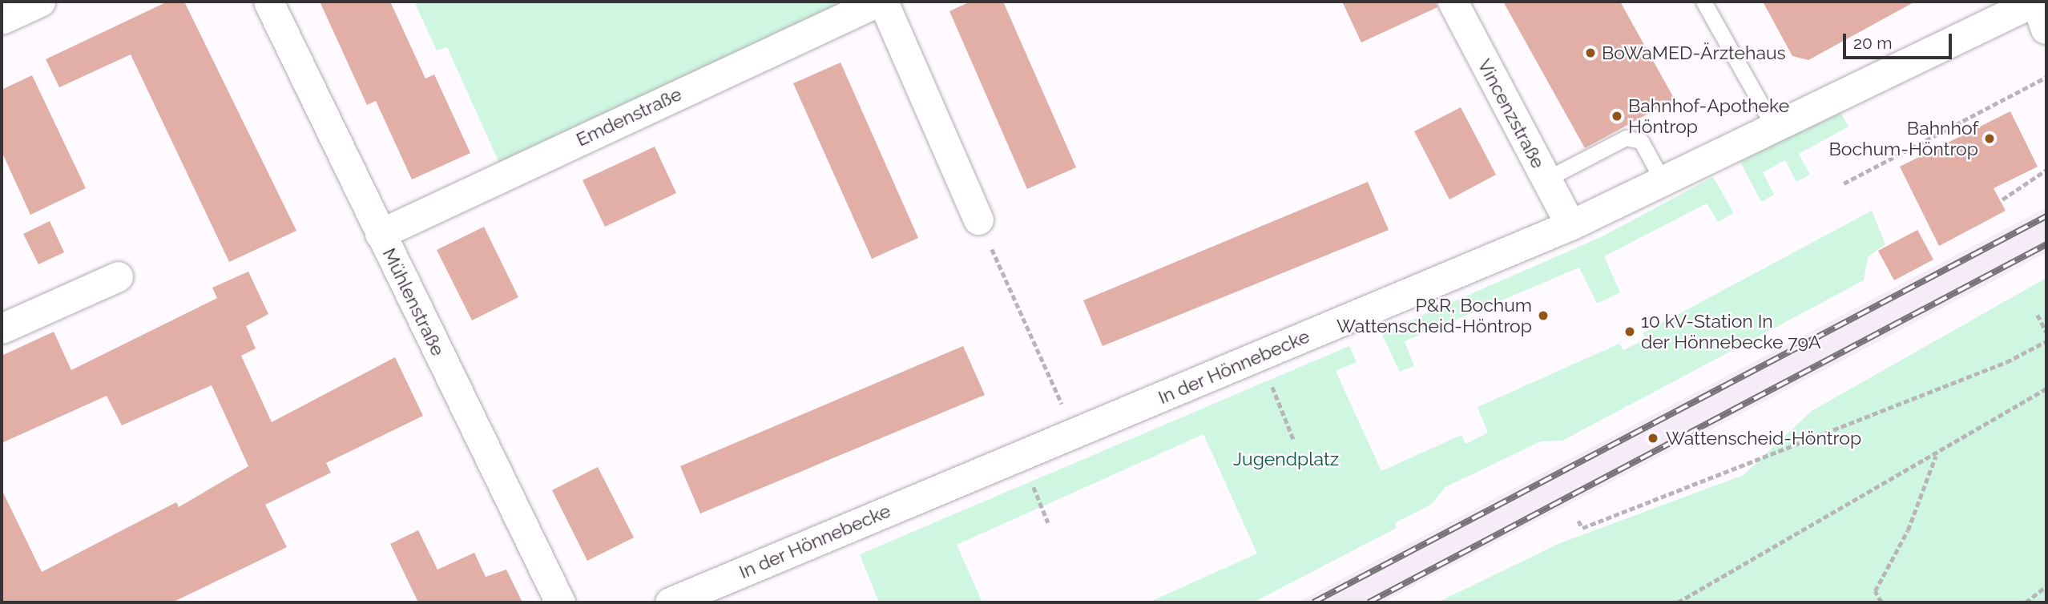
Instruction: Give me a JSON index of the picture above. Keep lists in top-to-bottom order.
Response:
{
  "streets": {
    "street": [
      "Vincenzstraße",
      "Emdenstraße",
      "Mühlenstraße",
      "In der Hönnebecke"
    ]
  },
  "crossings": [
    ["Vincenzstraße", "In der Hönnebecke"],
    ["Emdenstraße", "Mühlenstraße"]
  ],
  "parks": ["Jugendplatz"],
  "places": [
    "BoWaMED-Ärztehaus",
    "Bahnhof-Apotheke Höntrop",
    "Bahnhof Bochum-Höntrop",
    "P&R, Bochum Wattenscheid-Höntrop",
    "10 kV-Station In der Hönnebecke 79A",
    "Wattenscheid-Höntrop"
  ],
  "scale_bar": "20 m"
}
